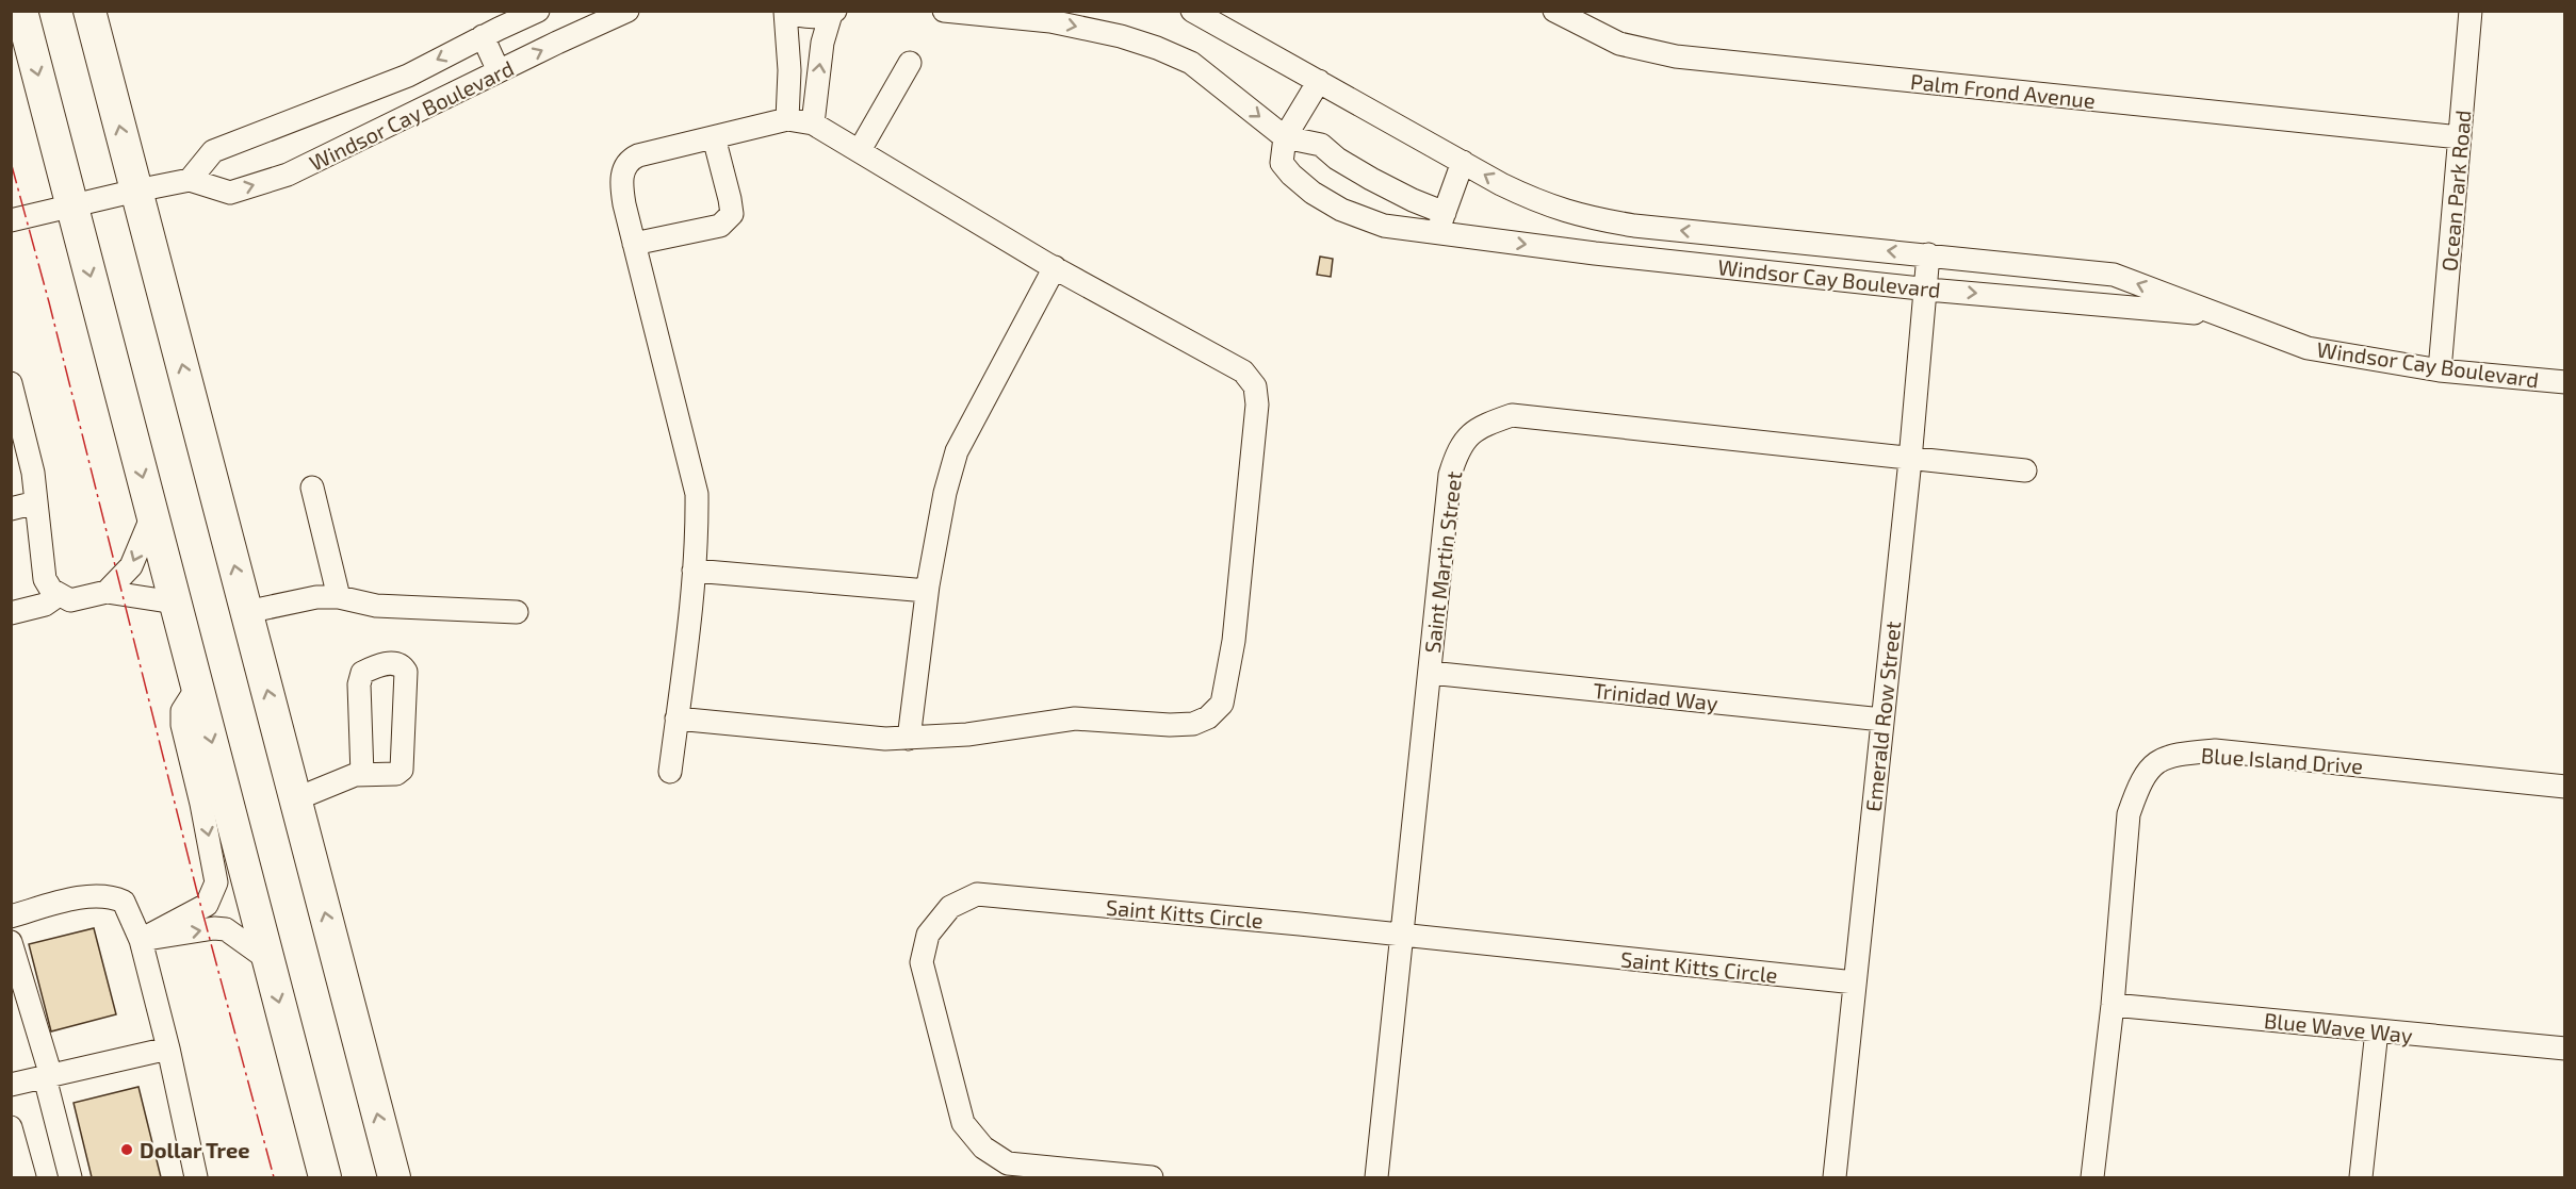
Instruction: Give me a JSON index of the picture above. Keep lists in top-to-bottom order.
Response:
{
  "streets": {
    "street": [
      "Palm Frond Avenue",
      "Windsor Cay Boulevard",
      "Ocean Park Road",
      "Saint Martin Street",
      "Trinidad Way",
      "Emerald Row Street",
      "Blue Island Drive",
      "Saint Kitts Circle",
      "Blue Wave Way"
    ]
  },
  "crossings": [
    ["Palm Frond Avenue", "Ocean Park Road"],
    ["Windsor Cay Boulevard", "Ocean Park Road"],
    ["Windsor Cay Boulevard", "Emerald Row Street"],
    ["Saint Martin Street", "Trinidad Way"],
    ["Saint Martin Street", "Emerald Row Street"],
    ["Saint Martin Street", "Saint Kitts Circle"],
    ["Trinidad Way", "Emerald Row Street"],
    ["Emerald Row Street", "Saint Kitts Circle"],
    ["Blue Island Drive", "Blue Wave Way"]
  ],
  "places": ["Dollar Tree"]
}
